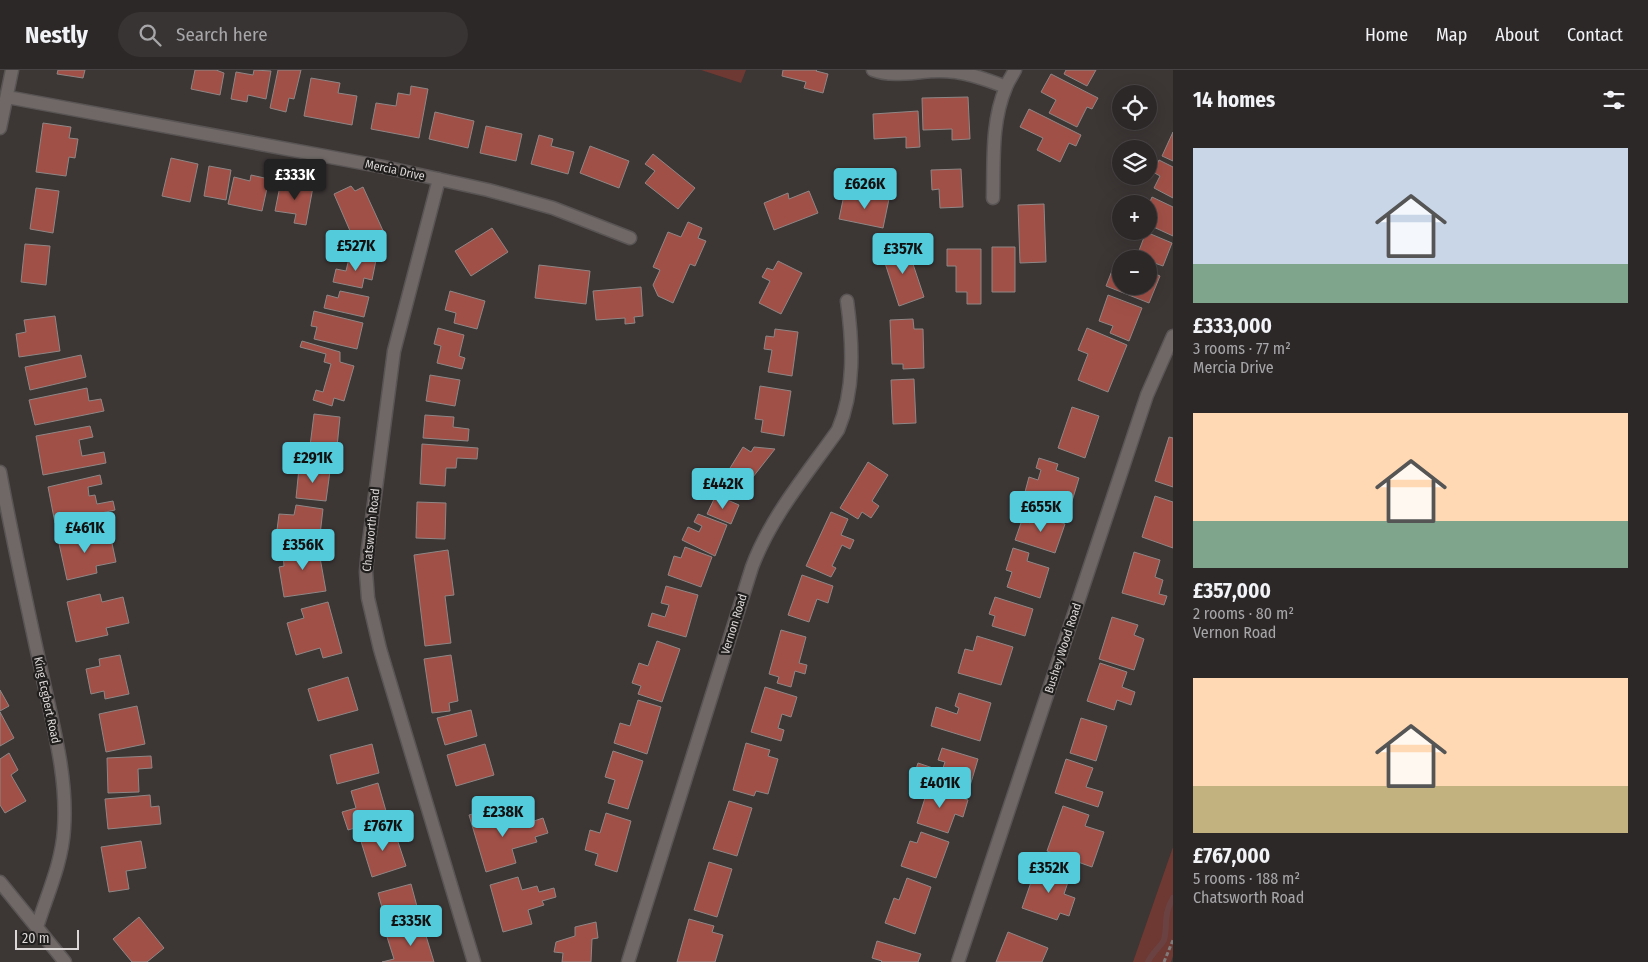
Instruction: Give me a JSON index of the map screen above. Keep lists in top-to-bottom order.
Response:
{
  "streets": {
    "street": [
      "Mercia Drive",
      "Chatsworth Road",
      "Vernon Road",
      "Bushey Wood Road",
      "King Ecgbert Road"
    ]
  },
  "crossings": [
    ["Mercia Drive", "Chatsworth Road"]
  ],
  "scale_bar": "20 m",
  "page": {
    "header": "Nestly",
    "search": "Search here",
    "nav": [
      "Home",
      "Map",
      "About",
      "Contact"
    ],
    "heading": "14 homes",
    "map_buttons": ["+", "−"],
    "list": [
      {
        "name": "£333,000",
        "note": "3 rooms · 77 m² · Mercia Drive"
      },
      {
        "name": "£357,000",
        "note": "2 rooms · 80 m² · Vernon Road"
      },
      {
        "name": "£767,000",
        "note": "5 rooms · 188 m² · Chatsworth Road"
      }
    ],
    "price": [
      "£333K",
      "£626K",
      "£527K",
      "£357K",
      "£291K",
      "£442K",
      "£655K",
      "£461K",
      "£356K",
      "£401K",
      "£238K",
      "£767K",
      "£352K",
      "£335K"
    ],
    "scale": "20 m"
  }
}
